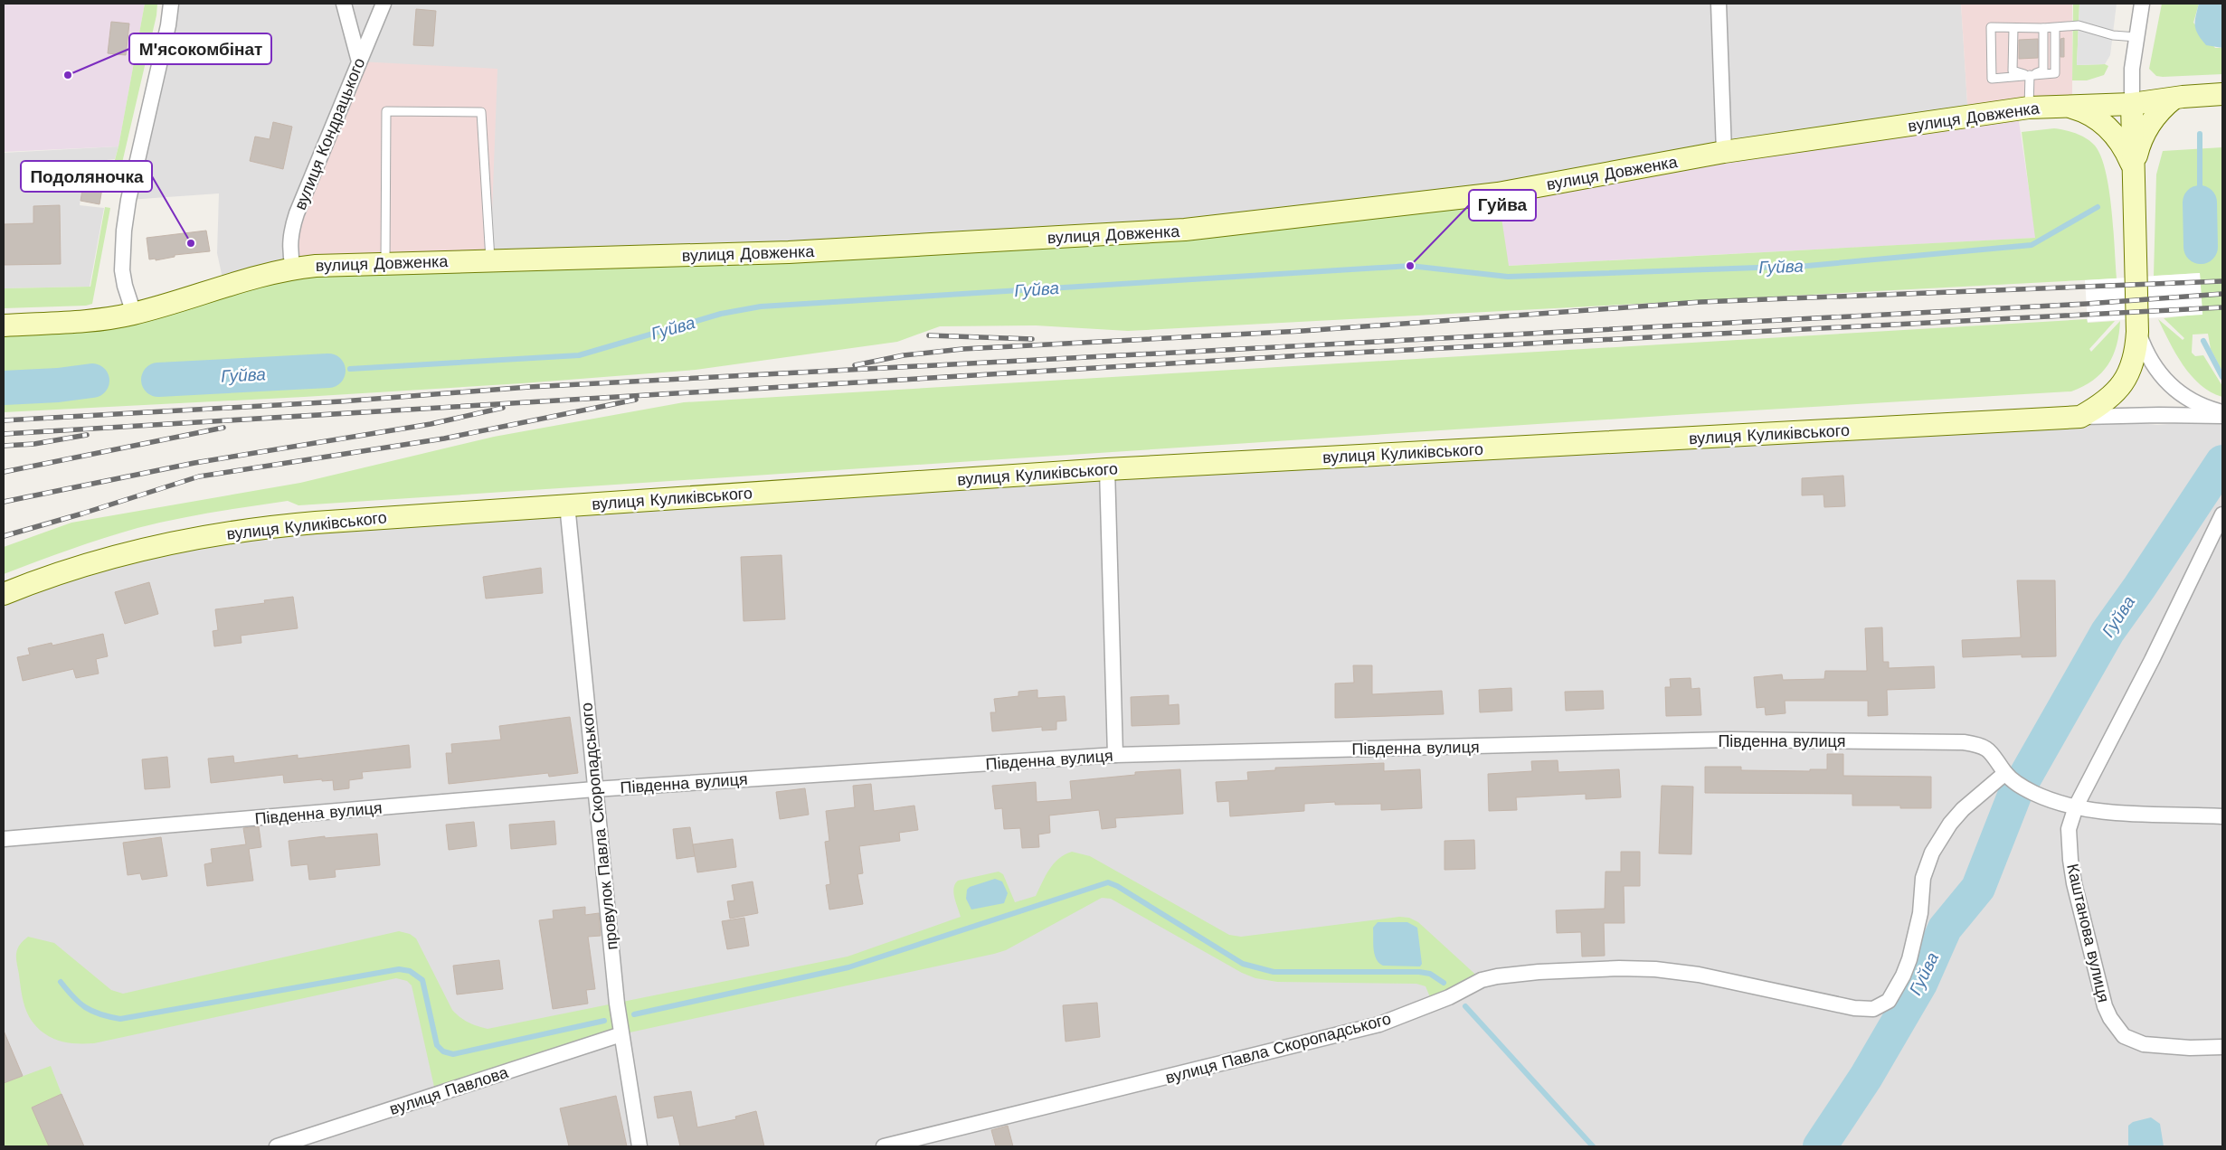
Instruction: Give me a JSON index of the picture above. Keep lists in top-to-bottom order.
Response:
{
  "streets": {
    "street": [
      "вулиця Довженка",
      "вулиця Кондрацького",
      "вулиця Куликівського",
      "Південна вулиця",
      "провулок Павла Скоропадського",
      "Каштанова вулиця",
      "вулиця Павла Скоропадського",
      "вулиця Павлова"
    ]
  },
  "crossings": [
    ["вулиця Довженка", "вулиця Кондрацького"],
    ["вулиця Куликівського", "провулок Павла Скоропадського"],
    ["Південна вулиця", "провулок Павла Скоропадського"],
    ["Південна вулиця", "Каштанова вулиця"],
    ["Південна вулиця", "вулиця Павла Скоропадського"],
    ["провулок Павла Скоропадського", "вулиця Павлова"]
  ],
  "water": ["Гуйва"],
  "places": ["М'ясокомбінат", "Подоляночка", "Гуйва"]
}
